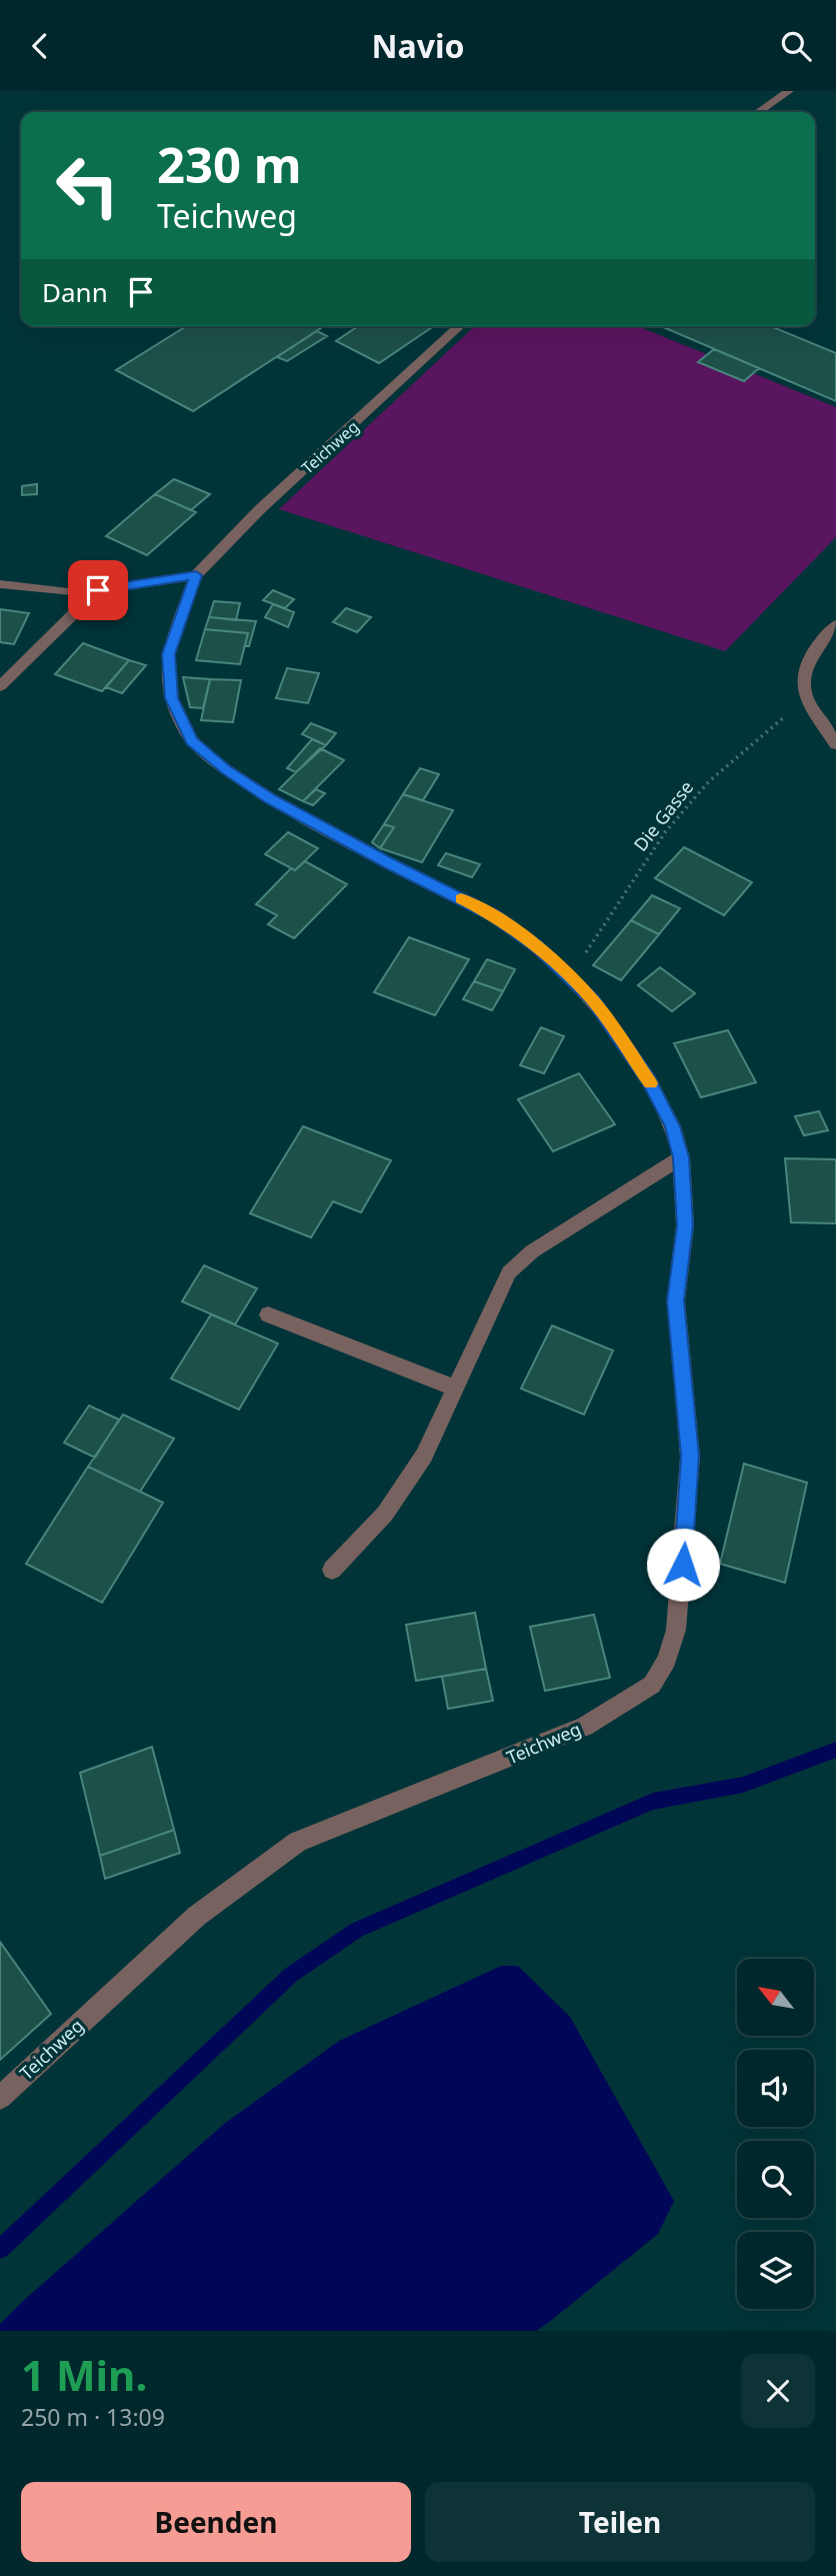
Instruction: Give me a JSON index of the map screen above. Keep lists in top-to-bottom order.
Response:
{
  "streets": {
    "street": ["Teichweg"],
    "path": ["Die Gasse"]
  },
  "crossings": [
    ["Teichweg", "Die Gasse"]
  ],
  "north": "top left",
  "page": {
    "header": "Navio",
    "turn": ["230 m", "Teichweg"],
    "then": "Dann",
    "heading": ["1 Min.", "250 m · 13:09"],
    "buttons": ["Beenden", "Teilen"]
  }
}
